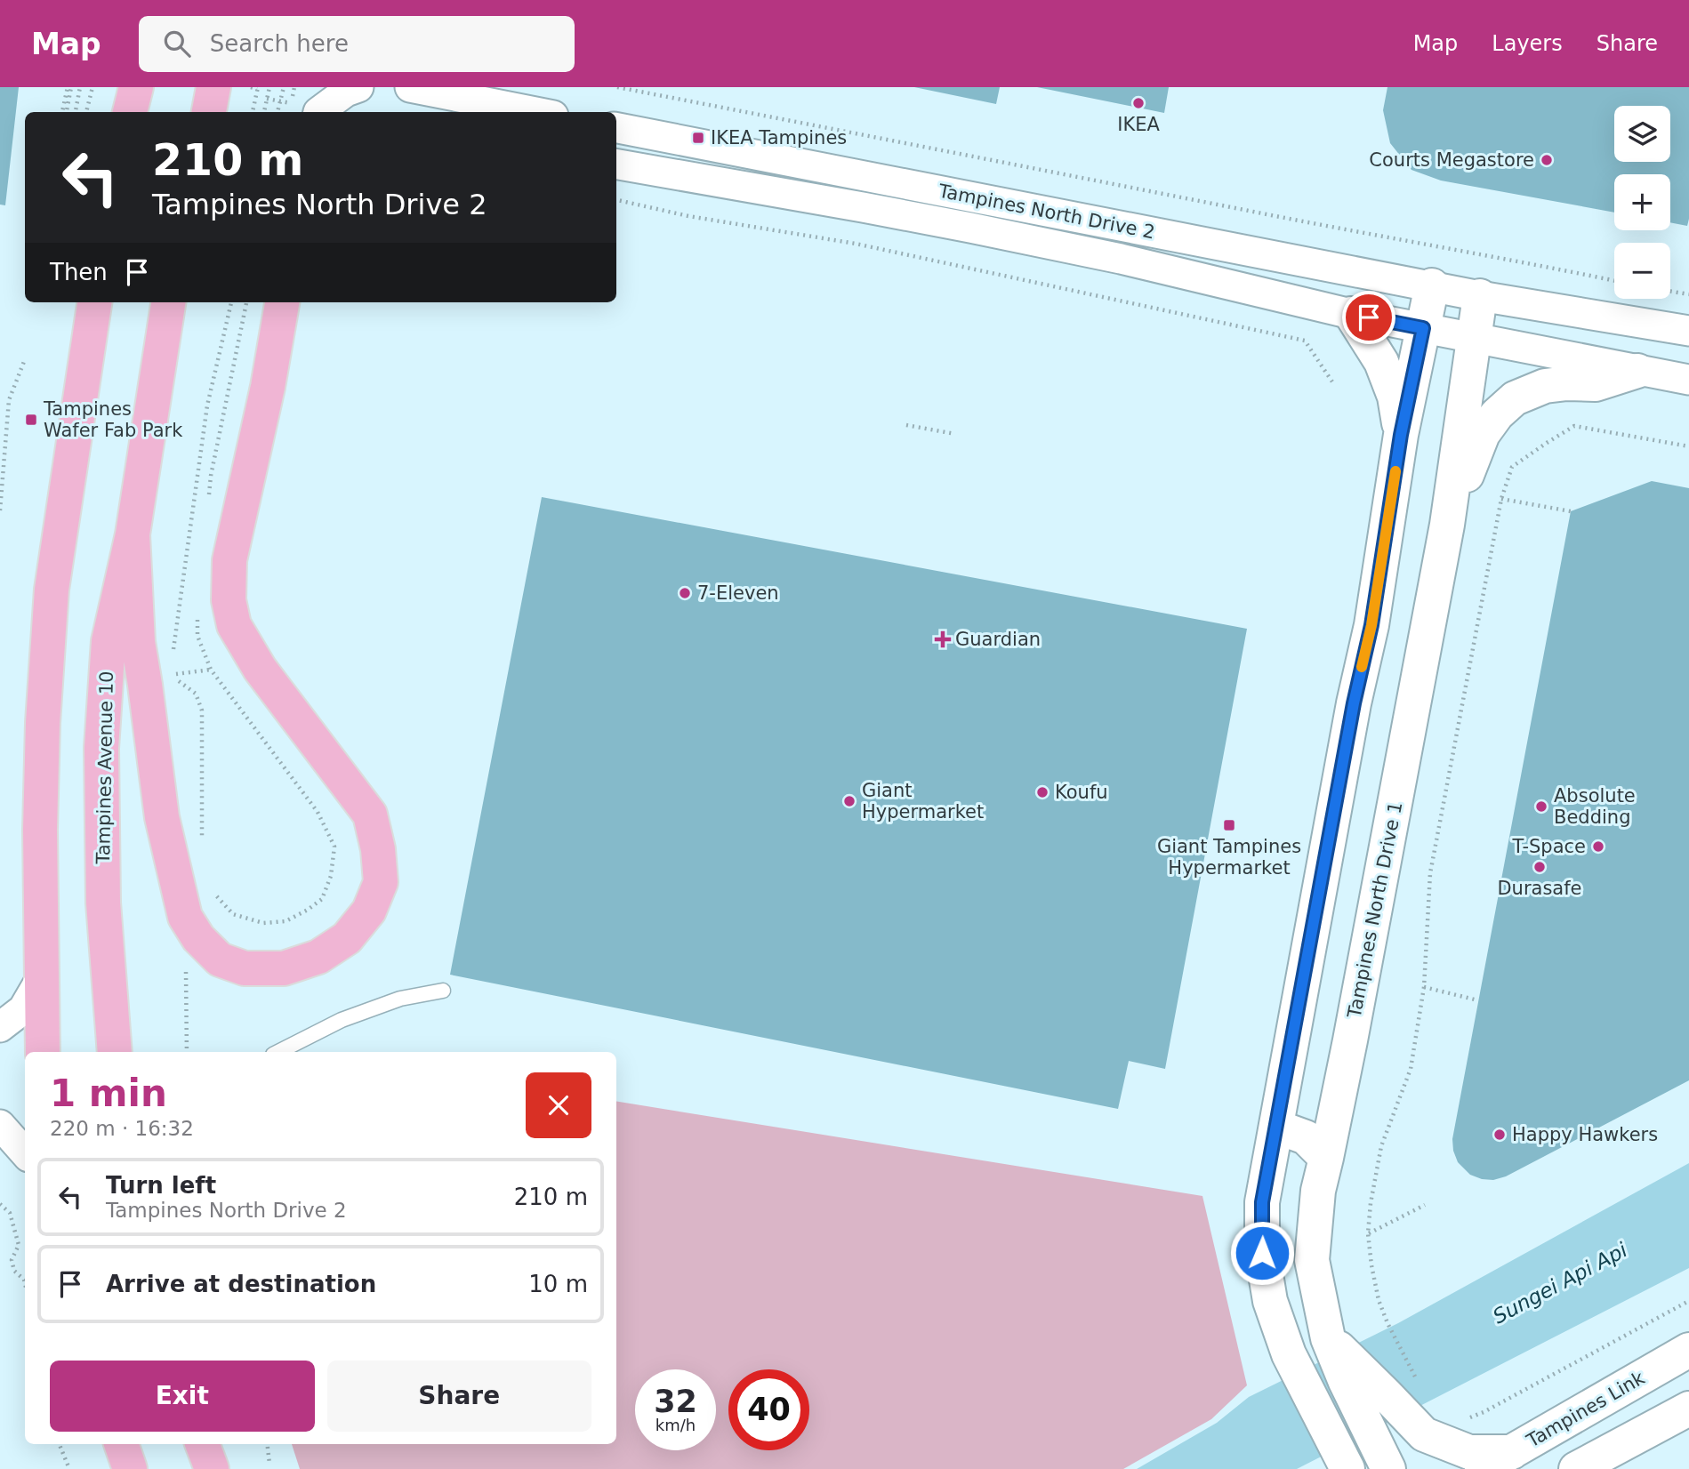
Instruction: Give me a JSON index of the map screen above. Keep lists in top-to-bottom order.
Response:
{
  "streets": {
    "main road": ["Tampines Avenue 10"],
    "street": ["Tampines North Drive 2", "Tampines North Drive 1", "Tampines Link"]
  },
  "crossings": [
    ["Tampines North Drive 2", "Tampines North Drive 1"]
  ],
  "water": ["Sungei Api Api"],
  "places": {
    "other": [
      "IKEA",
      "Courts Megastore",
      "7-Eleven",
      "Koufu",
      "Giant Hypermarket",
      "Absolute Bedding",
      "T-Space",
      "Durasafe",
      "Happy Hawkers"
    ],
    "transit": ["IKEA Tampines", "Tampines Wafer Fab Park", "Giant Tampines Hypermarket"],
    "health": ["Guardian"]
  },
  "page": {
    "header": "Map",
    "search": "Search here",
    "nav": ["Map", "Layers", "Share"],
    "map_buttons": ["+", "−"],
    "turn": ["210 m", "Tampines North Drive 2"],
    "then": "Then",
    "heading": ["1 min", "220 m · 16:32"],
    "list": [
      {
        "name": "Turn left",
        "note": "Tampines North Drive 2",
        "value": "210 m"
      },
      {
        "name": "Arrive at destination",
        "value": "10 m"
      }
    ],
    "buttons": ["Exit", "Share"],
    "speed": "32 km/h",
    "limit": "40"
  }
}
